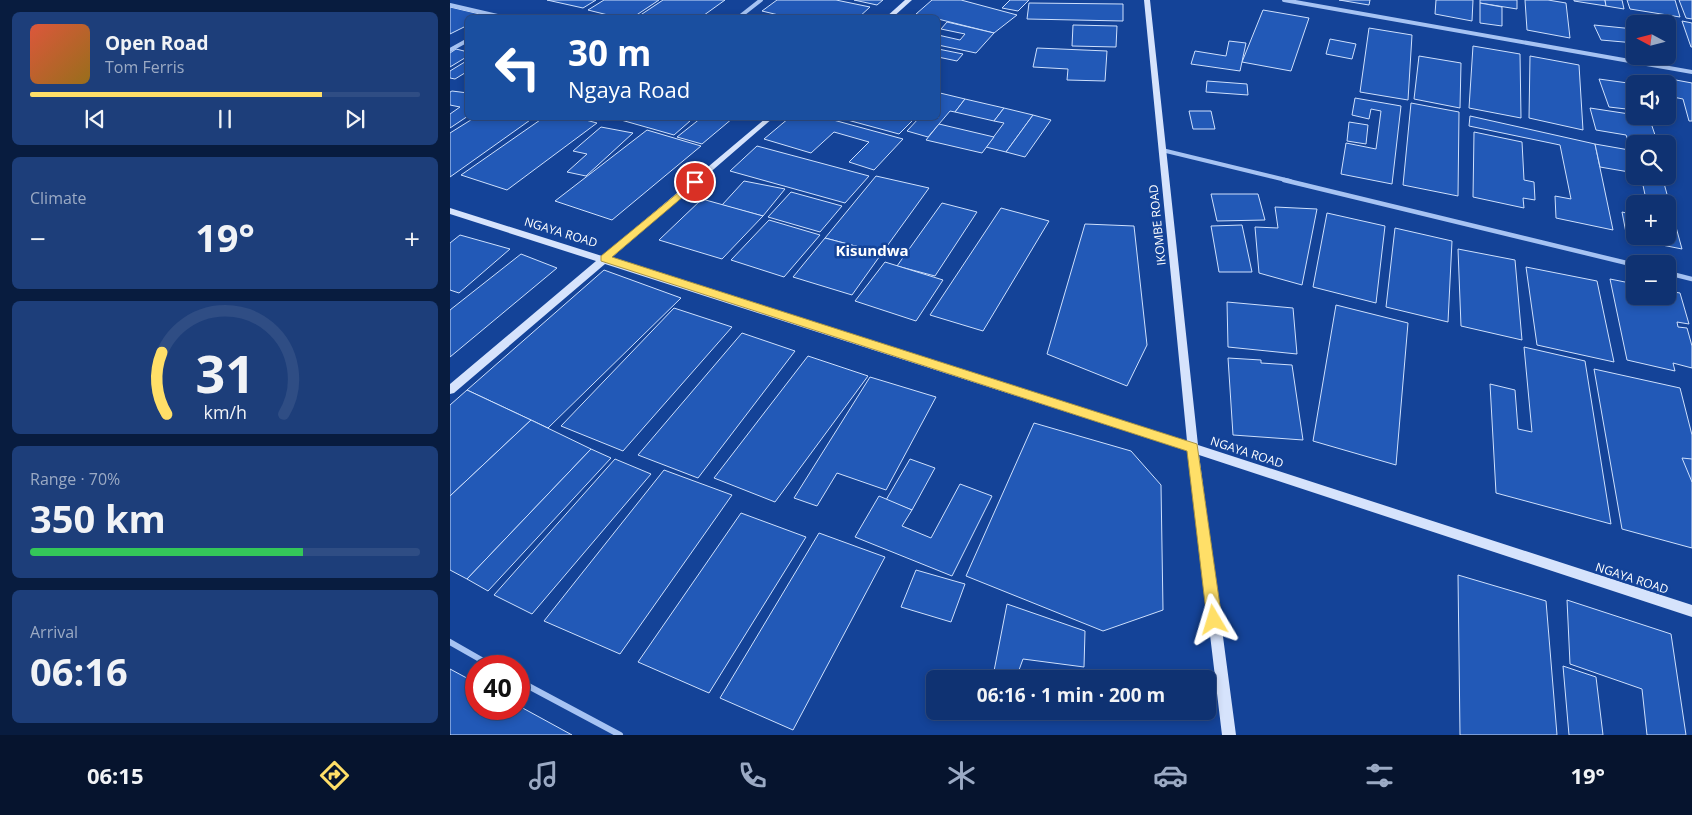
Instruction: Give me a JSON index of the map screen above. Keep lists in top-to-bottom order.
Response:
{
  "streets": {
    "street": ["IKOMBE ROAD", "NGAYA ROAD"]
  },
  "crossings": [
    ["IKOMBE ROAD", "NGAYA ROAD"]
  ],
  "districts": ["Kisundwa"],
  "north": "left",
  "page": {
    "map_buttons": ["+", "−"],
    "turn": ["30 m", "Ngaya Road"],
    "song": ["Open Road", "Tom Ferris"],
    "tile": [
      "Climate",
      ["Range · 70%", "350 km"],
      ["Arrival", "06:16"]
    ],
    "heat": ["−", "19°", "+"],
    "limit": "40",
    "trip": "06:16 · 1 min · 200 m",
    "tabs": ["06:15", "19°"],
    "gauge": ["31", "km/h"]
  }
}
